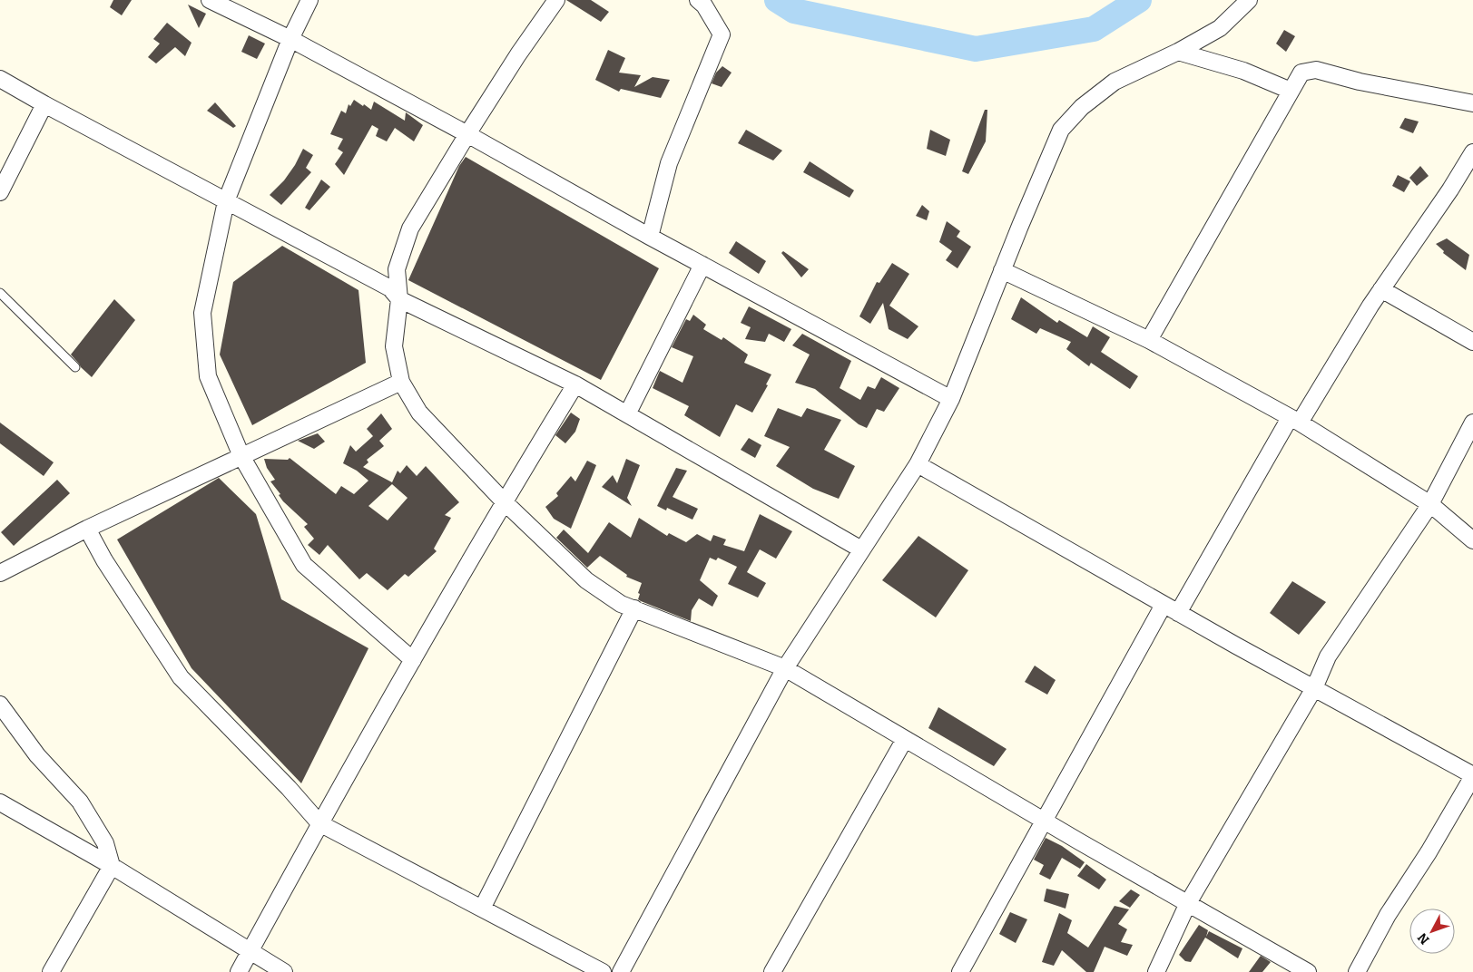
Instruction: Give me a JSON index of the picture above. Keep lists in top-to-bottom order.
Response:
{
  "north": "bottom left"
}
